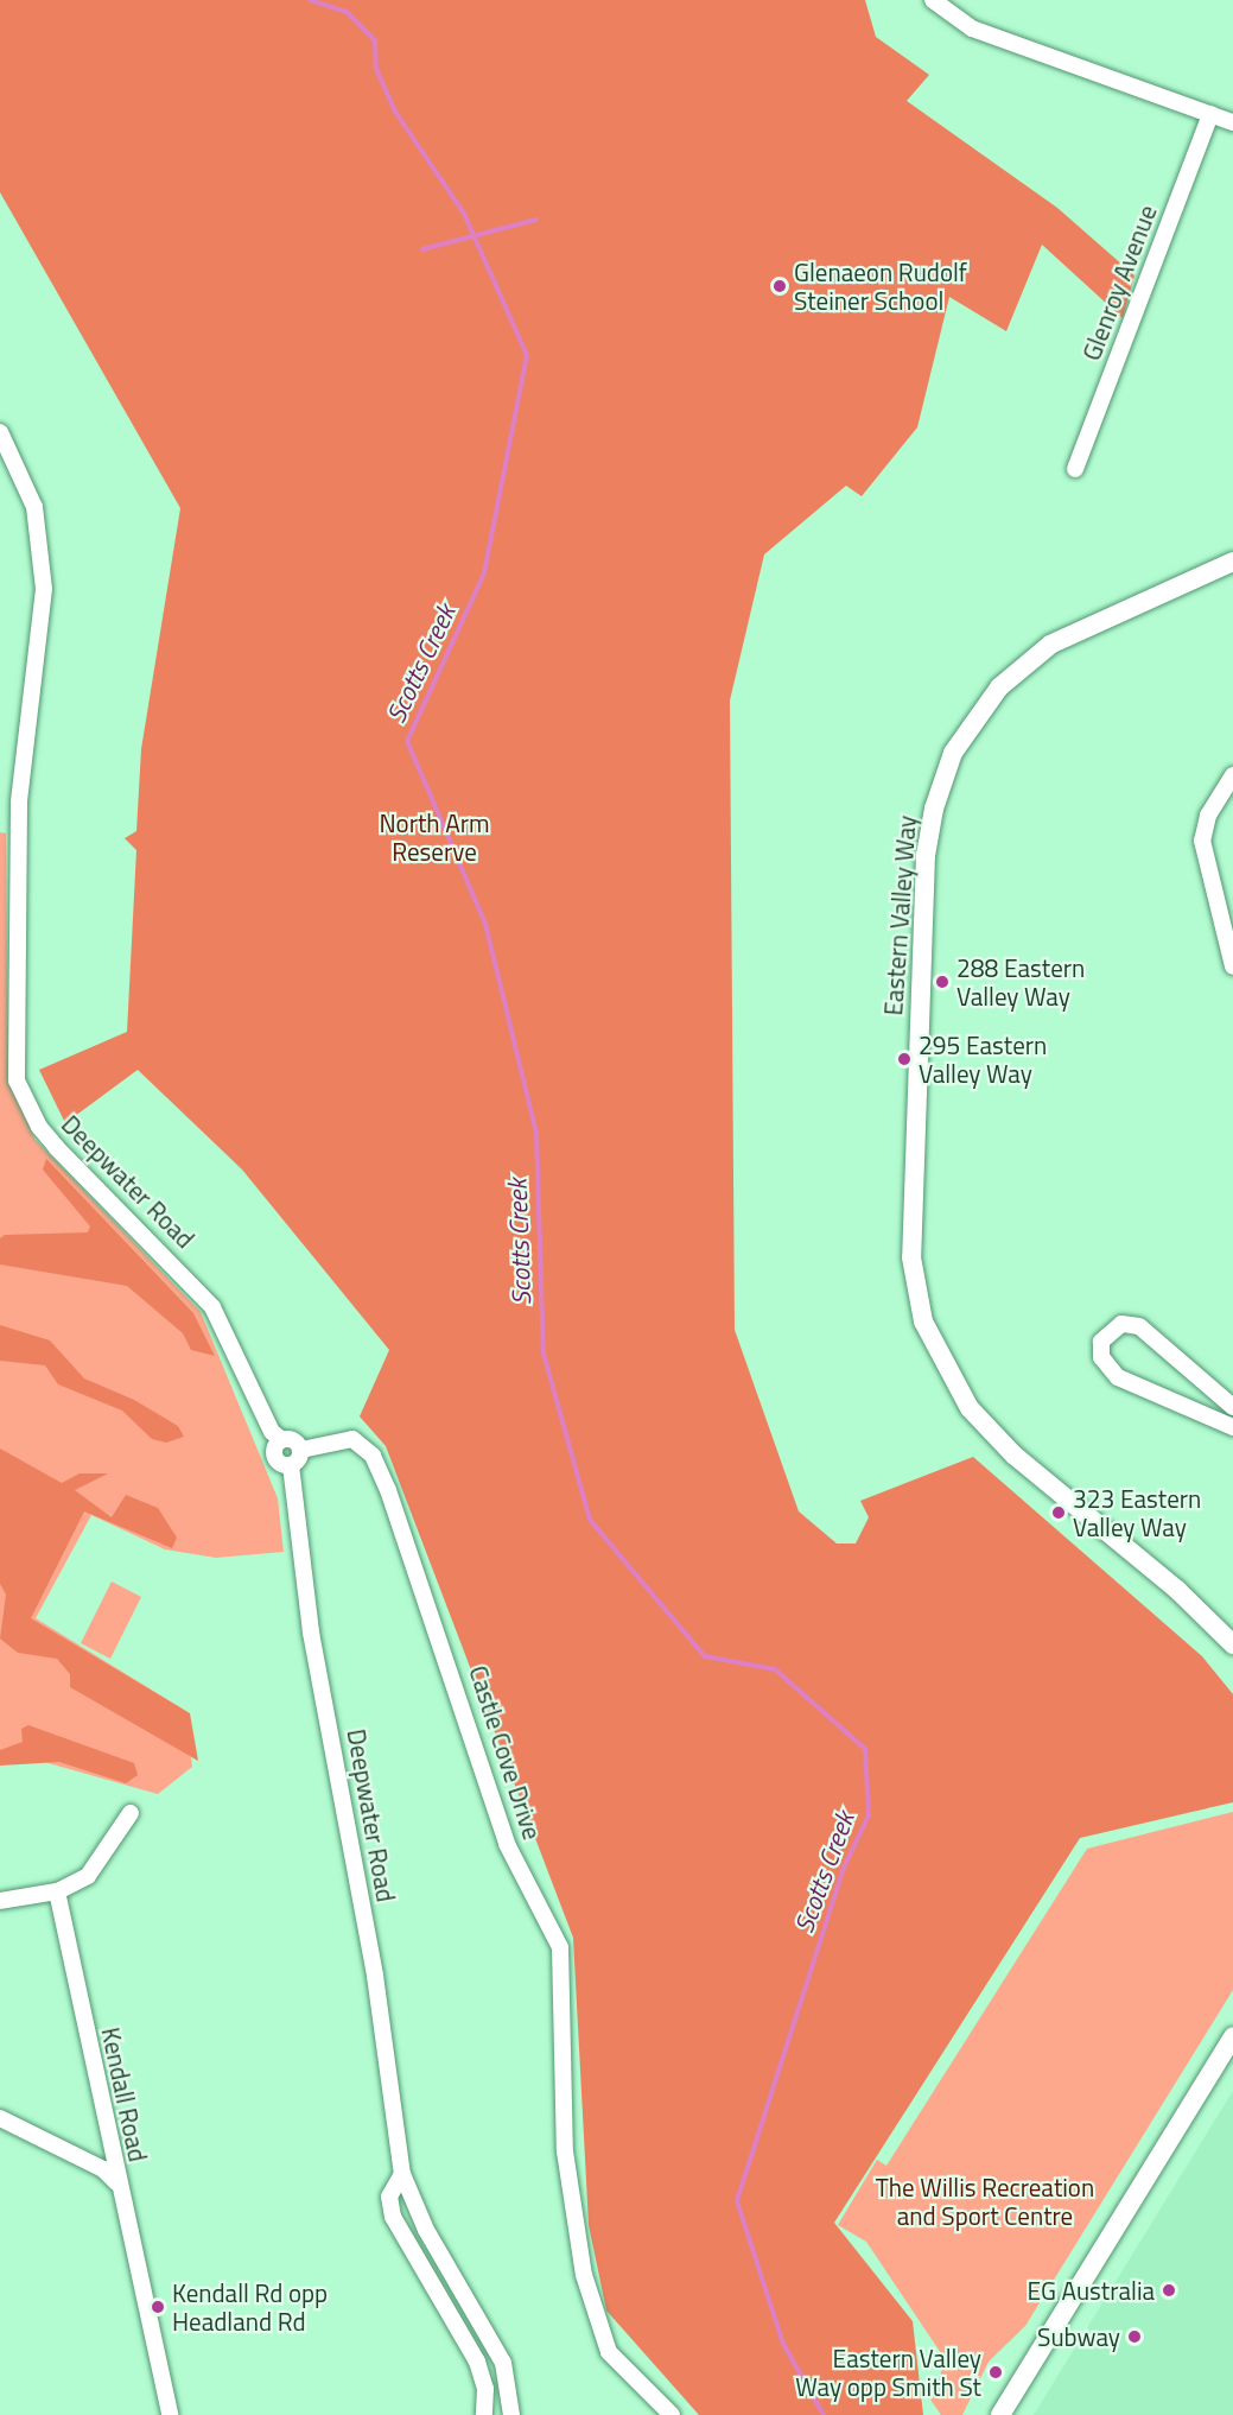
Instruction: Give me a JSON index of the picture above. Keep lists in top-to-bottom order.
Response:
{
  "streets": {
    "main road": ["Eastern Valley Way"],
    "street": [
      "Glenroy Avenue",
      "Deepwater Road",
      "Castle Cove Drive",
      "Kendall Road"
    ]
  },
  "water": ["Scotts Creek"],
  "parks": ["North Arm Reserve", "The Willis Recreation and Sport Centre"],
  "places": [
    "Glenaeon Rudolf Steiner School",
    "288 Eastern Valley Way",
    "295 Eastern Valley Way",
    "323 Eastern Valley Way",
    "EG Australia",
    "Kendall Rd opp Headland Rd",
    "Subway",
    "Eastern Valley Way opp Smith St"
  ]
}
